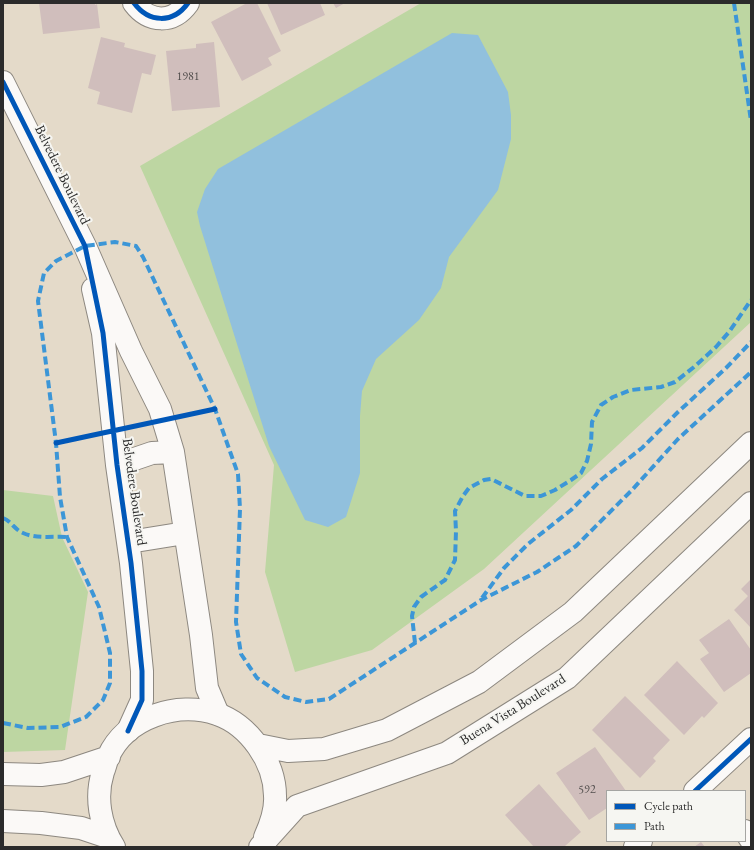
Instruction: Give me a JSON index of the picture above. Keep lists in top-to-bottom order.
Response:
{
  "streets": {
    "main road": ["Belvedere Boulevard", "Buena Vista Boulevard"]
  },
  "crossings": [
    ["Belvedere Boulevard", "Buena Vista Boulevard"]
  ],
  "house_numbers": ["1981", "592"],
  "legend": ["Cycle path", "Path"]
}
